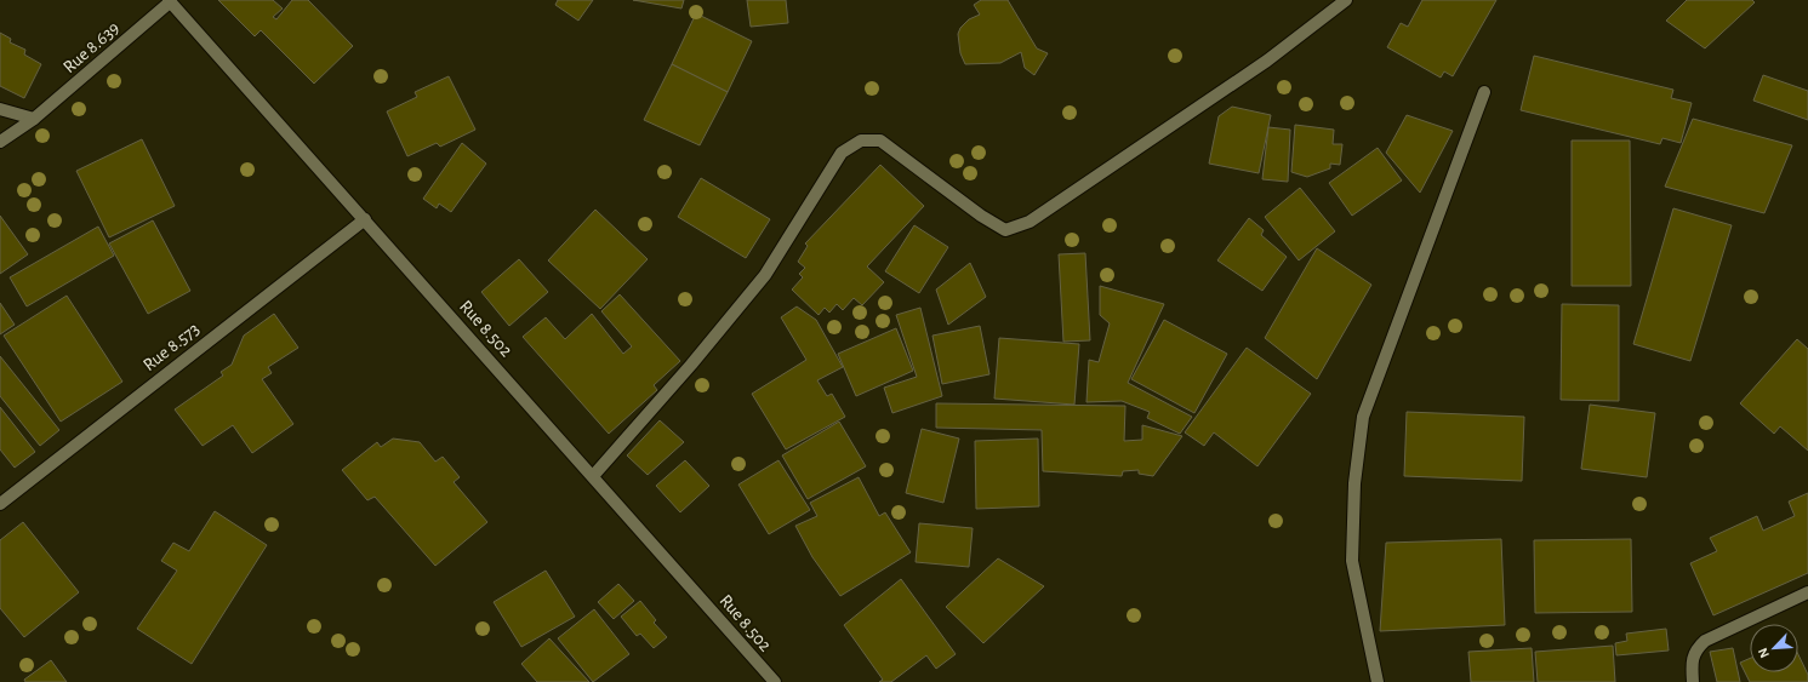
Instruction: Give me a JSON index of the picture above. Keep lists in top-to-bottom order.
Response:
{
  "streets": {
    "street": ["Rue 8.639", "Rue 8.502", "Rue 8.573"]
  },
  "crossings": [
    ["Rue 8.639", "Rue 8.502"],
    ["Rue 8.502", "Rue 8.573"]
  ],
  "north": "bottom left"
}
